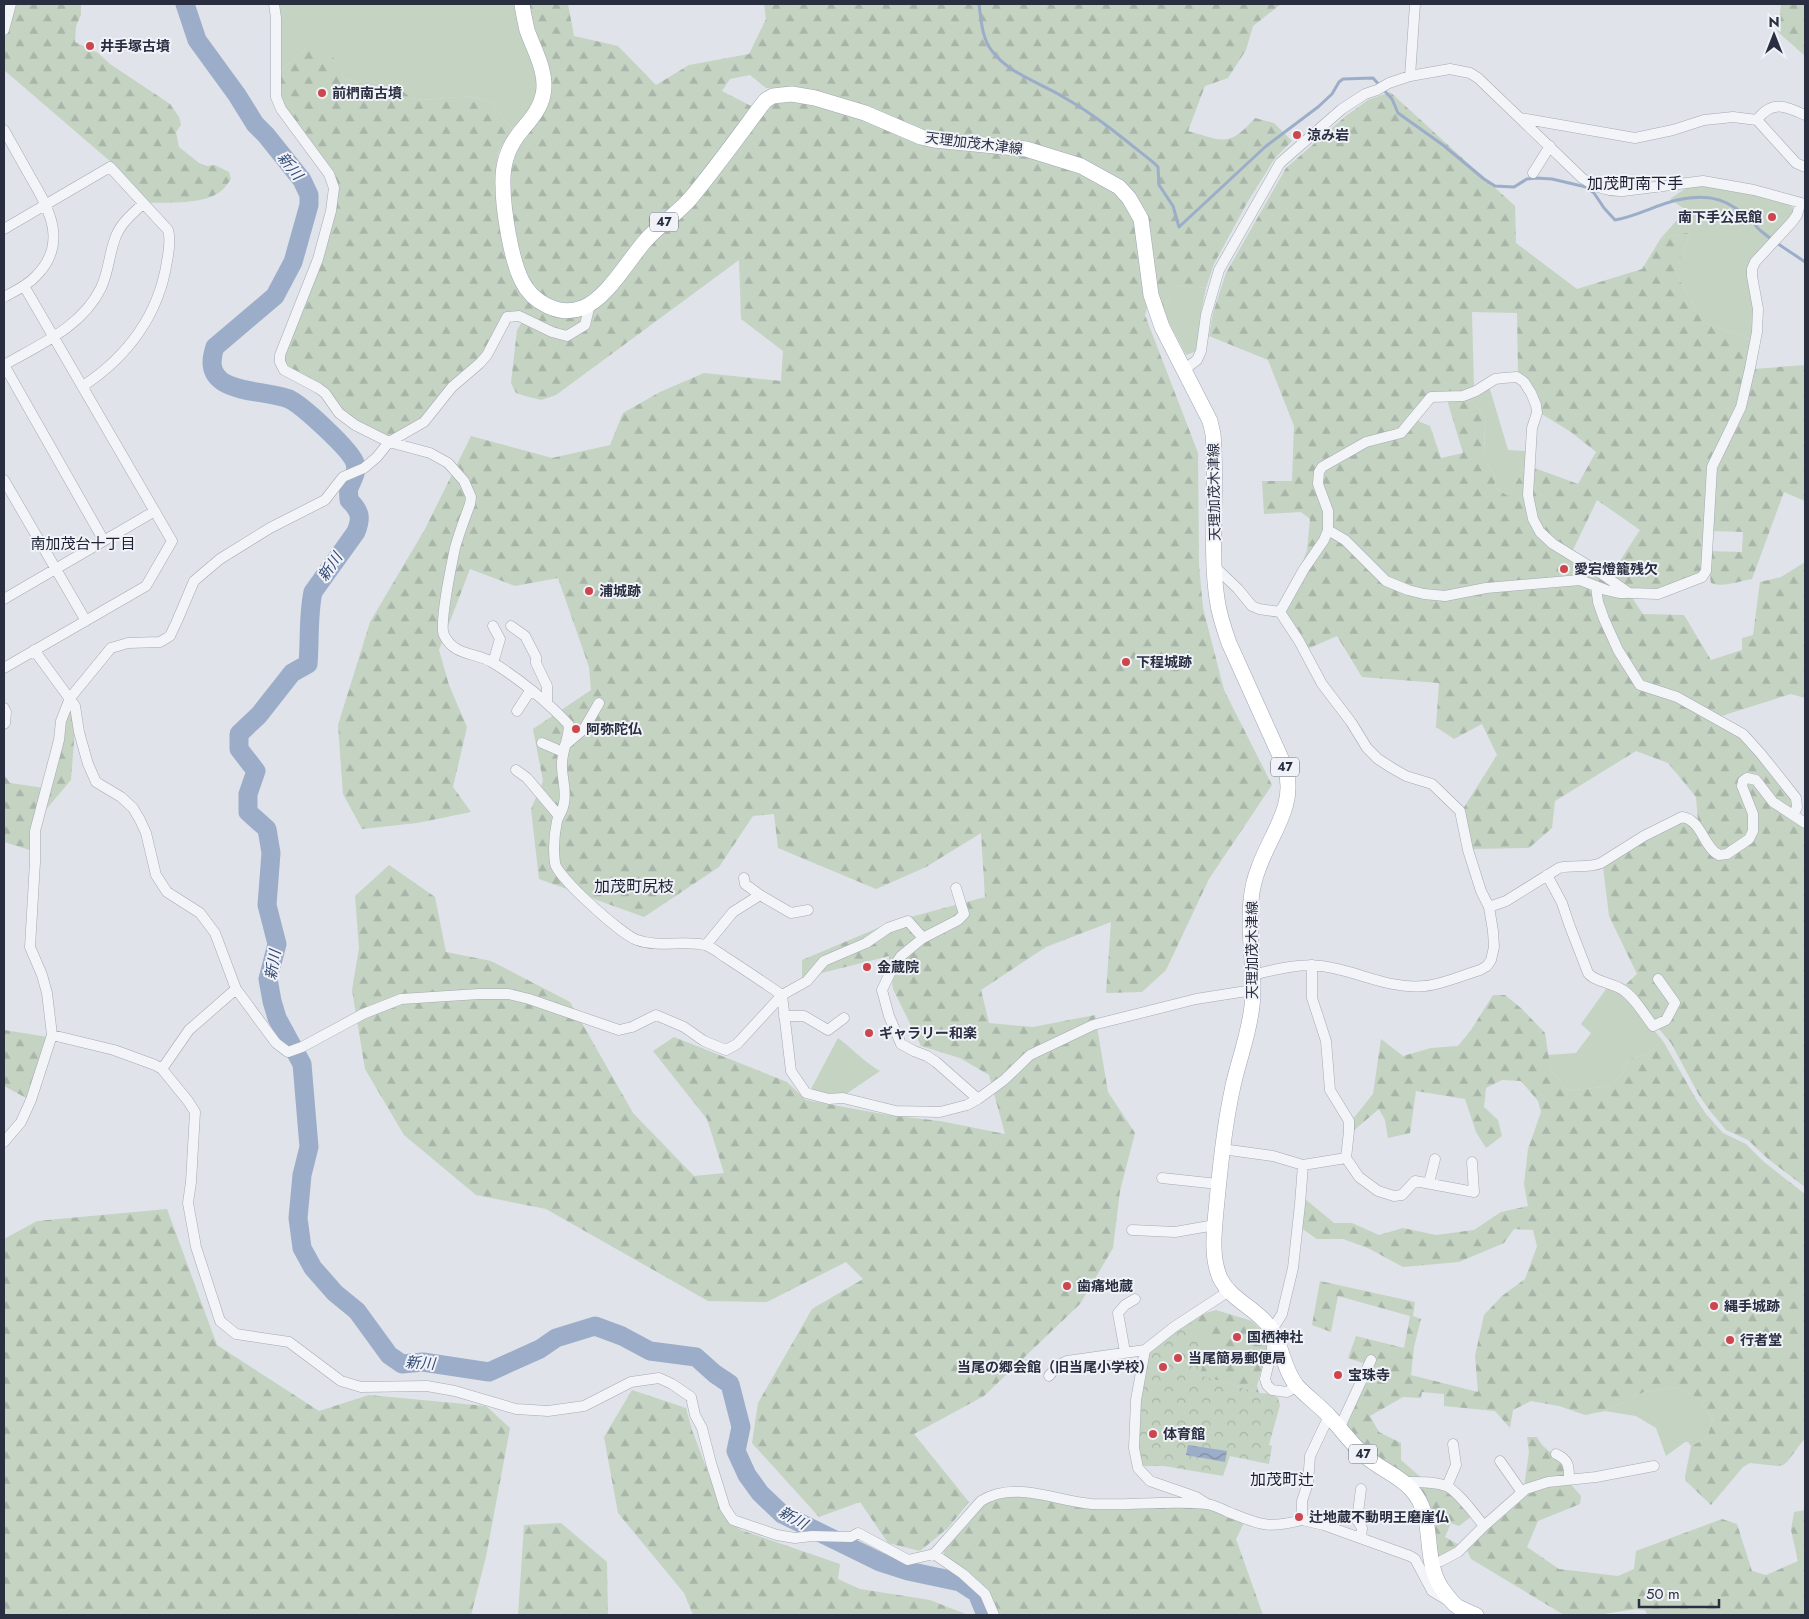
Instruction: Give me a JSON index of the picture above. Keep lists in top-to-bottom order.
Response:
{
  "streets": {
    "main road": ["天理加茂木津線", "47"]
  },
  "districts": [
    "加茂町南下手",
    "南加茂台十丁目",
    "加茂町尻枝",
    "加茂町辻"
  ],
  "water": ["新川"],
  "places": [
    "井手塚古墳",
    "前椚南古墳",
    "涼み岩",
    "南下手公民館",
    "愛宕燈籠残欠",
    "浦城跡",
    "下程城跡",
    "阿弥陀仏",
    "金蔵院",
    "ギャラリー和楽",
    "歯痛地蔵",
    "縄手城跡",
    "国栖神社",
    "行者堂",
    "当尾簡易郵便局",
    "当尾の郷会館（旧当尾小学校）",
    "宝珠寺",
    "体育館",
    "辻地蔵不動明王磨崖仏"
  ],
  "scale_bar": "50 m",
  "north": "top"
}
